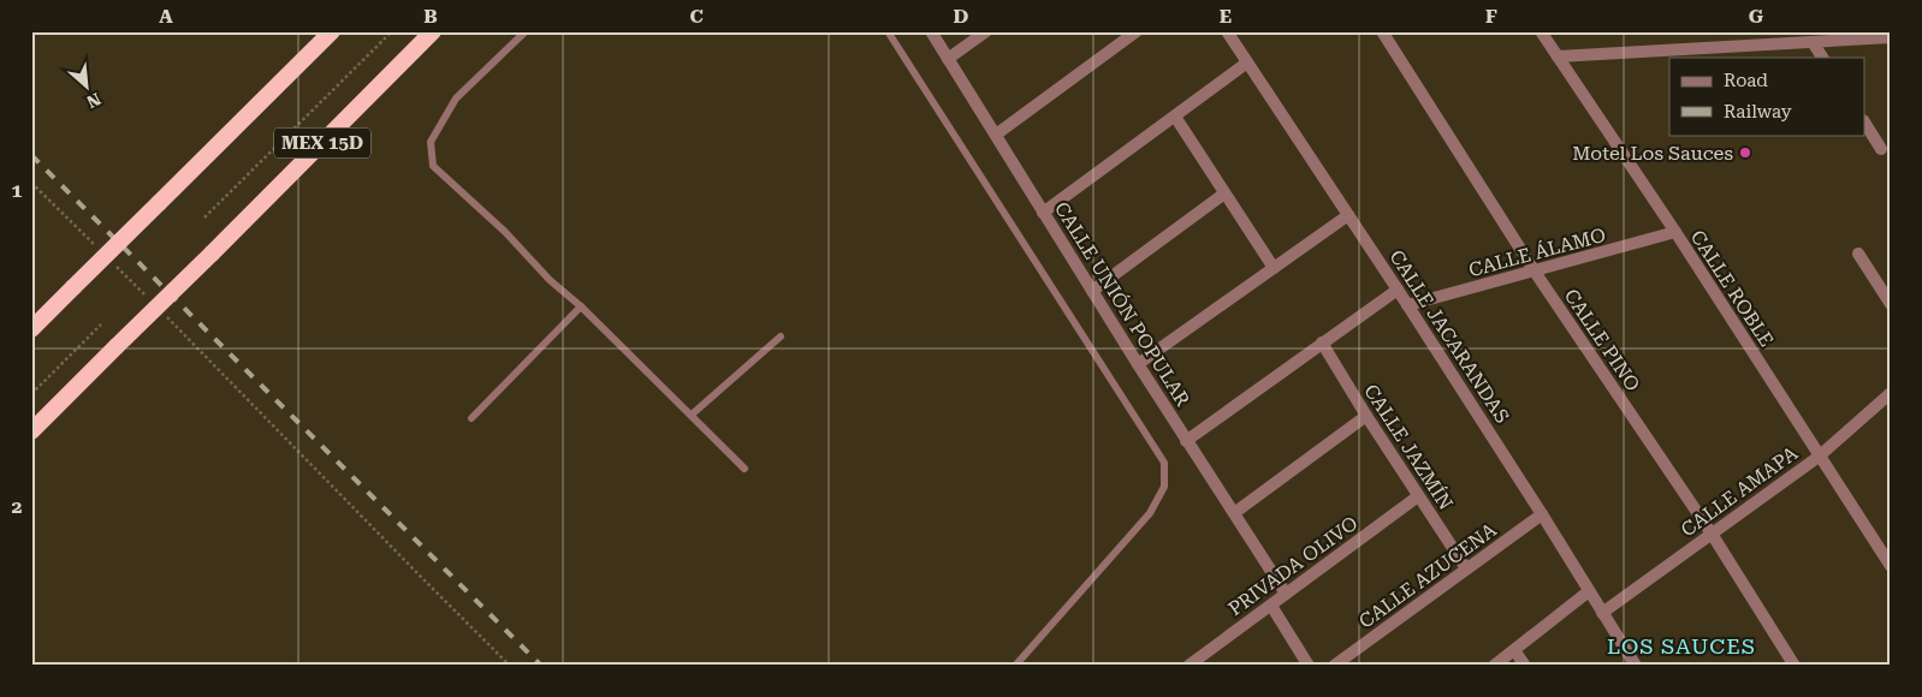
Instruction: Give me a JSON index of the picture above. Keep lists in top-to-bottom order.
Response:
{
  "streets": {
    "highway": ["MEX 15D"],
    "street": [
      "CALLE ÁLAMO",
      "CALLE ROBLE",
      "CALLE UNIÓN POPULAR",
      "CALLE JACARANDAS",
      "CALLE PINO",
      "CALLE JAZMÍN",
      "CALLE AMAPA",
      "PRIVADA OLIVO",
      "CALLE AZUCENA"
    ]
  },
  "crossings": [
    ["CALLE ÁLAMO", "CALLE ROBLE"],
    ["CALLE ÁLAMO", "CALLE JACARANDAS"],
    ["CALLE ÁLAMO", "CALLE PINO"],
    ["CALLE ROBLE", "CALLE AMAPA"],
    ["CALLE UNIÓN POPULAR", "PRIVADA OLIVO"],
    ["CALLE JACARANDAS", "CALLE AMAPA"],
    ["CALLE JACARANDAS", "CALLE AZUCENA"],
    ["CALLE PINO", "CALLE AMAPA"],
    ["CALLE JAZMÍN", "PRIVADA OLIVO"],
    ["CALLE JAZMÍN", "CALLE AZUCENA"]
  ],
  "districts": ["LOS SAUCES"],
  "places": ["Motel Los Sauces"],
  "legend": ["Road", "Railway"],
  "north": "bottom right",
  "grid": {
    "columns": [
      "A",
      "B",
      "C",
      "D",
      "E",
      "F",
      "G"
    ],
    "rows": ["1", "2"]
  }
}
